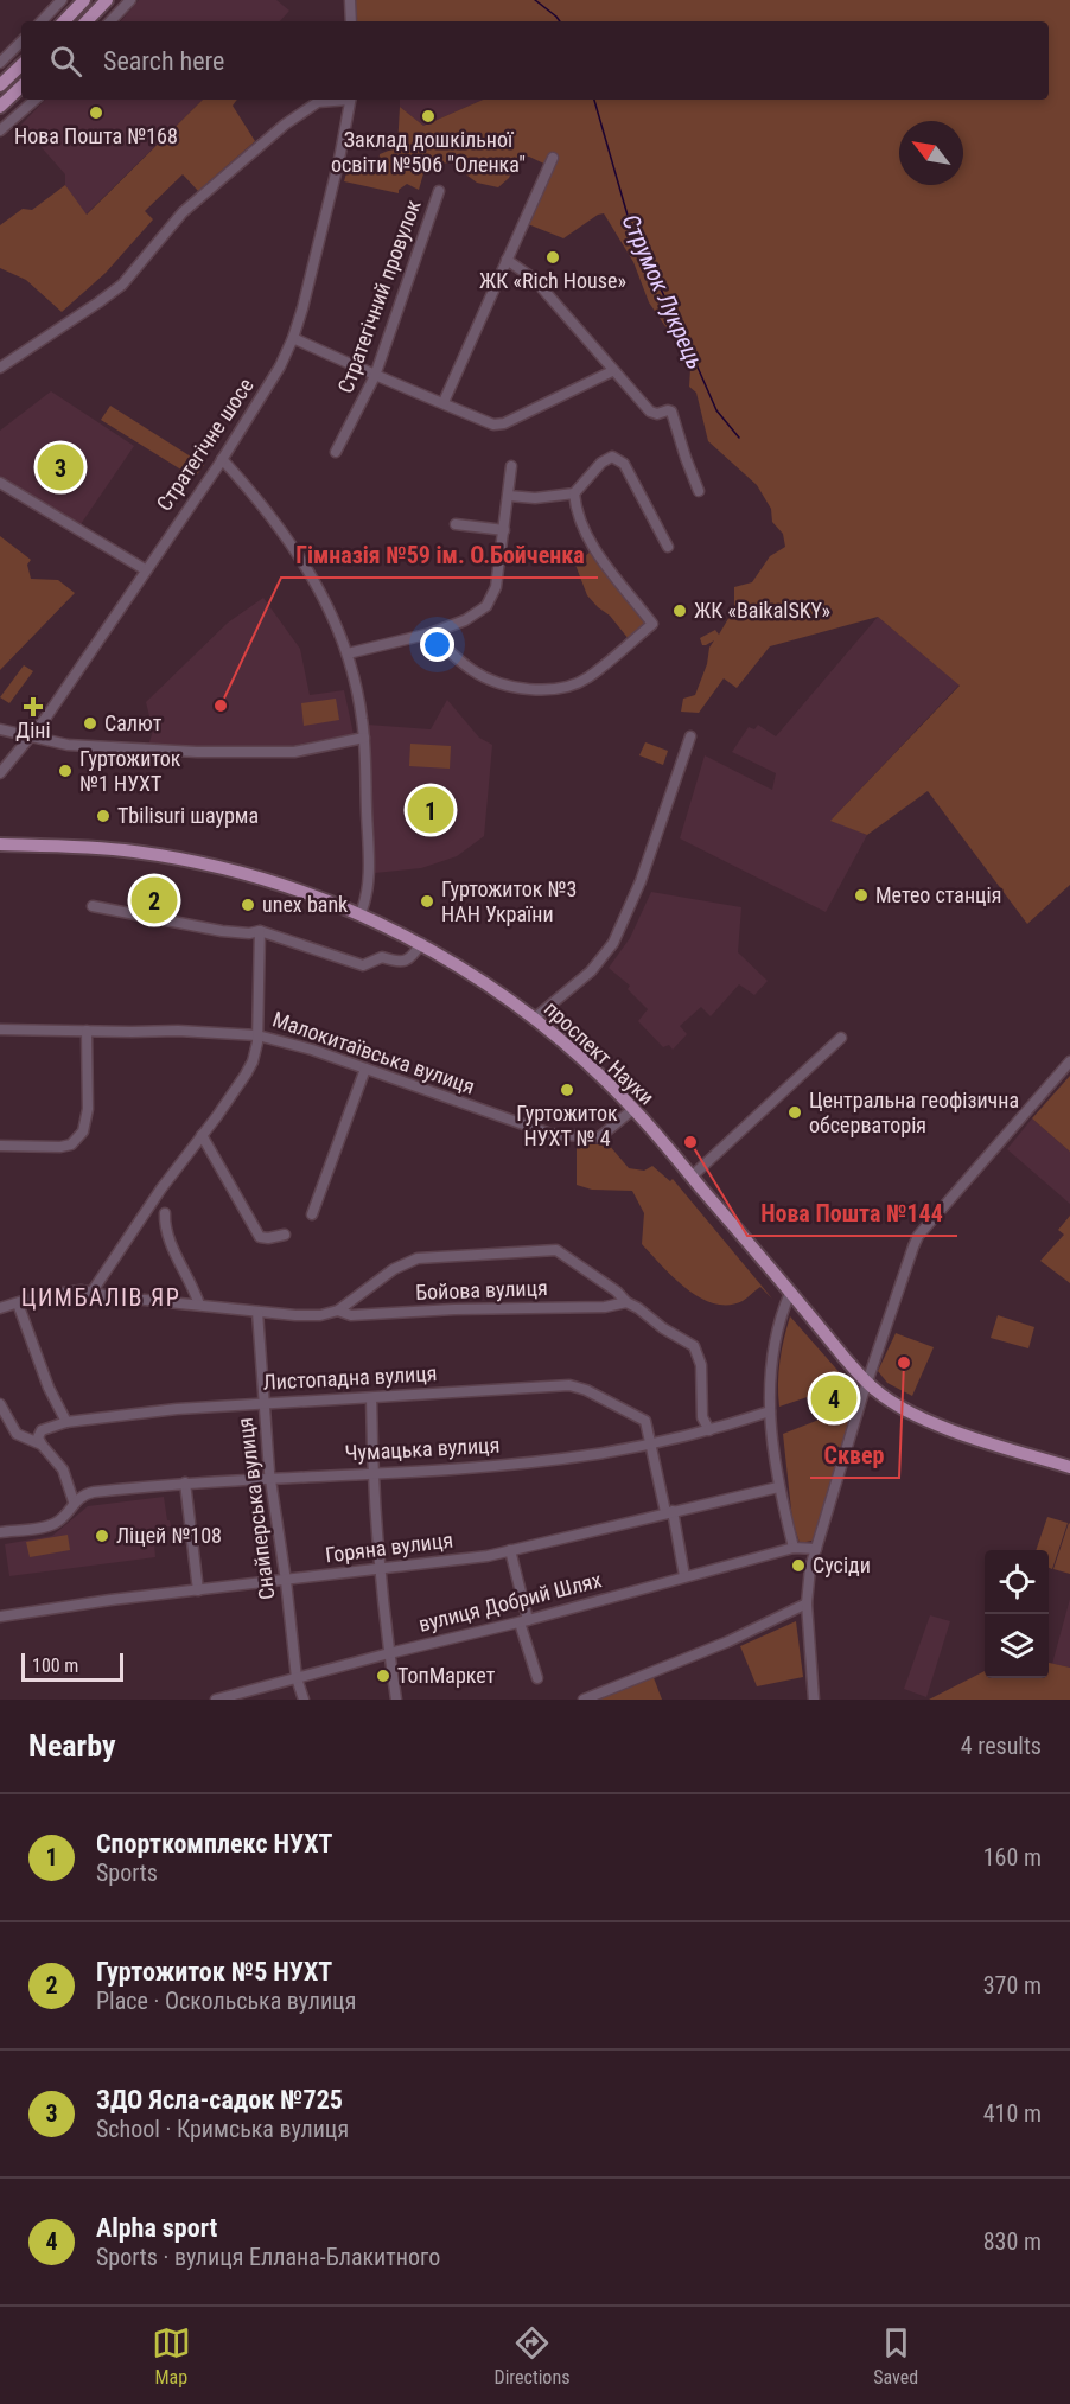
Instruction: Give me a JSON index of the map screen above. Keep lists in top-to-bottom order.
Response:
{
  "streets": {
    "main road": ["проспект Науки"],
    "street": [
      "Стратегічний провулок",
      "Стратегічне шосе",
      "Малокитаївська вулиця",
      "Бойова вулиця",
      "Листопадна вулиця",
      "Чумацька вулиця",
      "Снайперська вулиця",
      "Горяна вулиця",
      "вулиця Добрий Шлях"
    ]
  },
  "crossings": [
    ["Малокитаївська вулиця", "проспект Науки"],
    ["Бойова вулиця", "Снайперська вулиця"],
    ["Листопадна вулиця", "Чумацька вулиця"],
    ["Листопадна вулиця", "Снайперська вулиця"],
    ["Листопадна вулиця", "Горяна вулиця"],
    ["Листопадна вулиця", "вулиця Добрий Шлях"],
    ["Чумацька вулиця", "Снайперська вулиця"],
    ["Снайперська вулиця", "Горяна вулиця"],
    ["Снайперська вулиця", "вулиця Добрий Шлях"]
  ],
  "districts": ["ЦИМБАЛІВ ЯР"],
  "water": ["Струмок Лукрець"],
  "places": {
    "other": [
      "Нова Пошта №168",
      "Заклад дошкільної освіти №506 \"Оленка\"",
      "ЖК «Rich House»",
      "ЖК «BaikalSKY»",
      "Гімназія №59 ім. О.Бойченка",
      "Салют",
      "Гуртожиток №1 НУХТ",
      "Tbilisuri шаурма",
      "Метео станція",
      "Гуртожиток №3 НАН України",
      "unex bank",
      "Гуртожиток НУХТ № 4",
      "Центральна геофізична обсерваторія",
      "Нова Пошта №144",
      "Сквер",
      "Ліцей №108",
      "Сусіди",
      "ТопМаркет"
    ],
    "health": ["Діні"]
  },
  "scale_bar": "100 m",
  "north": "top left",
  "page": {
    "search": "Search here",
    "pins": [
      "3",
      "1",
      "2",
      "4"
    ],
    "scale": "100 m",
    "heading": ["Nearby", "4 results"],
    "list": [
      {
        "mark": "1",
        "name": "Спорткомплекс НУХТ",
        "note": "Sports",
        "value": "160 m"
      },
      {
        "mark": "2",
        "name": "Гуртожиток №5 НУХТ",
        "note": "Place · Оскольська вулиця",
        "value": "370 m"
      },
      {
        "mark": "3",
        "name": "ЗДО Ясла-садок №725",
        "note": "School · Кримська вулиця",
        "value": "410 m"
      },
      {
        "mark": "4",
        "name": "Alpha sport",
        "note": "Sports · вулиця Еллана-Блакитного",
        "value": "830 m"
      }
    ],
    "nav": ["Map", "Directions", "Saved"]
  }
}
